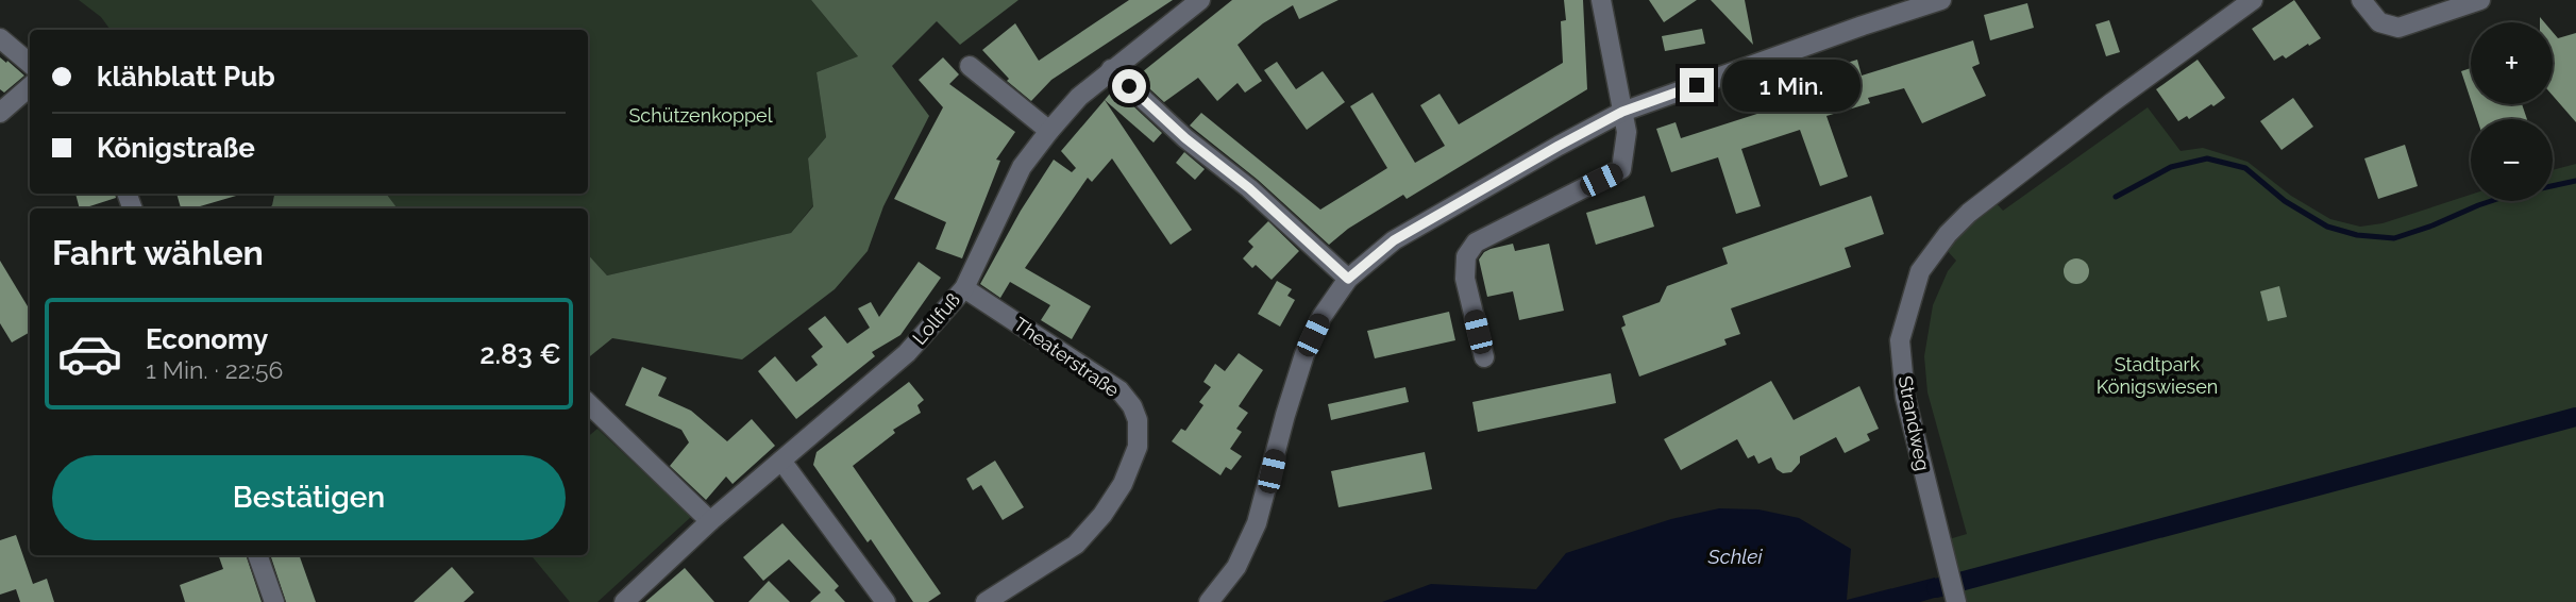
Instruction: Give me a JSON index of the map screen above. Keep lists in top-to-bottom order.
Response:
{
  "streets": {
    "street": ["Lollfuß", "Theaterstraße", "Strandweg"]
  },
  "crossings": [
    ["Lollfuß", "Theaterstraße"]
  ],
  "water": ["Schlei"],
  "parks": ["Schützenkoppel", "Stadtpark Königswiesen"],
  "page": {
    "map_buttons": ["+", "−"],
    "banner": ["klähblatt Pub", "Königstraße"],
    "bubble": "1 Min.",
    "heading": "Fahrt wählen",
    "list": [
      {
        "name": "Economy",
        "note": "1 Min. · 22:56",
        "value": "2.83 €"
      }
    ],
    "buttons": "Bestätigen"
  }
}
